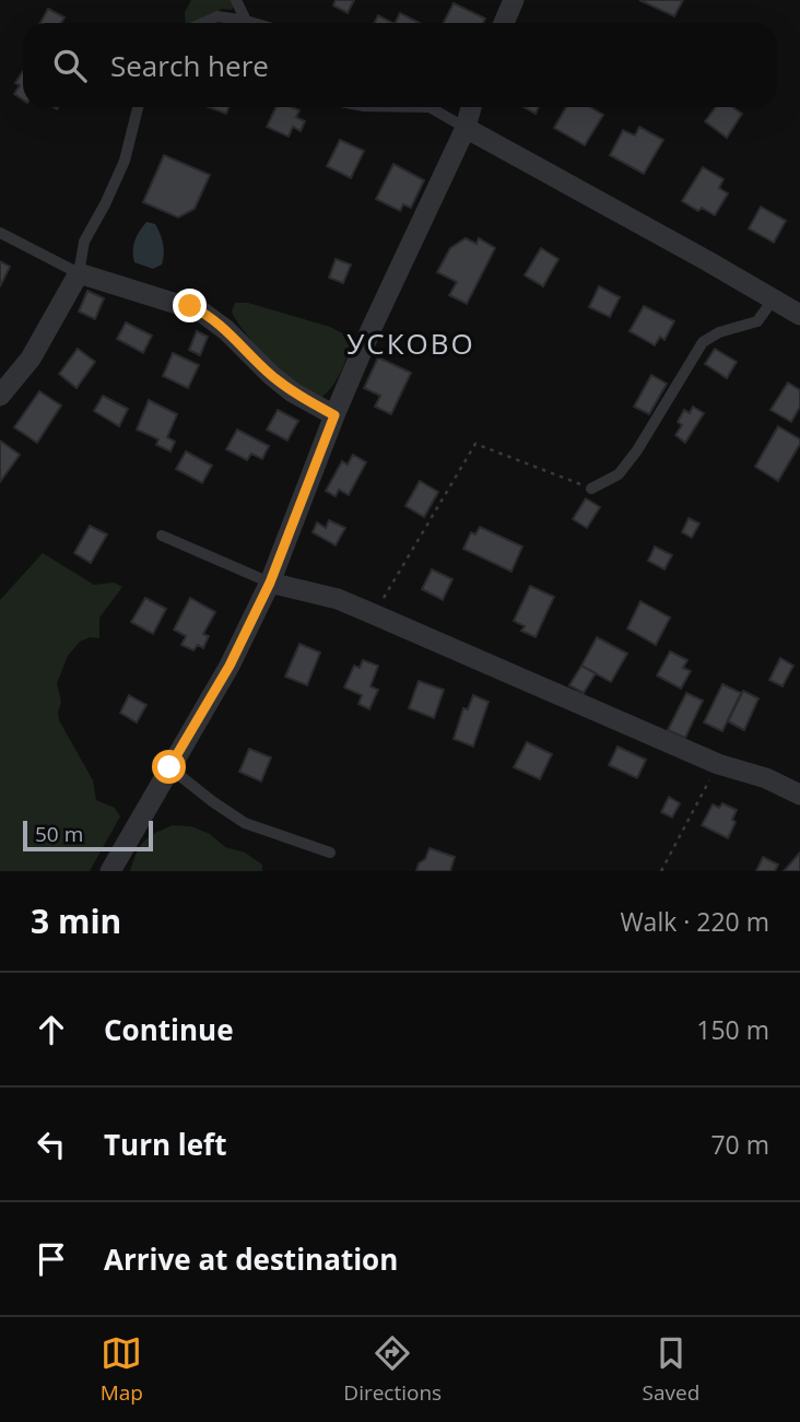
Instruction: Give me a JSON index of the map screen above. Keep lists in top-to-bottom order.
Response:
{
  "districts": ["УСКОВО"],
  "scale_bar": "50 m",
  "page": {
    "search": "Search here",
    "scale": "50 m",
    "heading": ["3 min", "Walk · 220 m"],
    "list": [
      ["Continue", "150 m"],
      ["Turn left", "70 m"],
      "Arrive at destination"
    ],
    "nav": ["Map", "Directions", "Saved"]
  }
}
